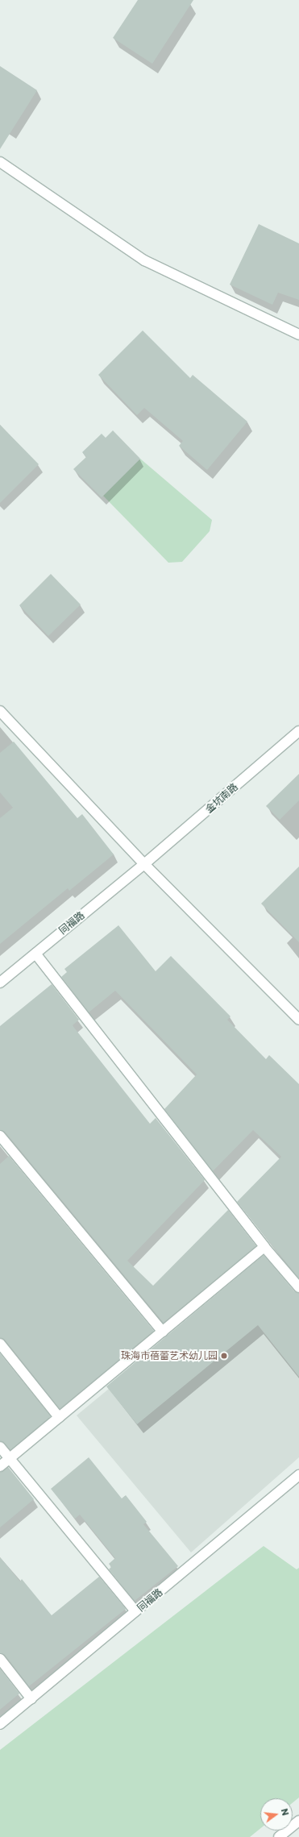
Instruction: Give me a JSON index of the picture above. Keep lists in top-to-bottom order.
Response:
{
  "streets": {
    "street": ["金坑南路", "同福路"]
  },
  "crossings": [
    ["金坑南路", "同福路"]
  ],
  "places": ["珠海市蓓蕾艺术幼儿园"],
  "north": "right"
}
